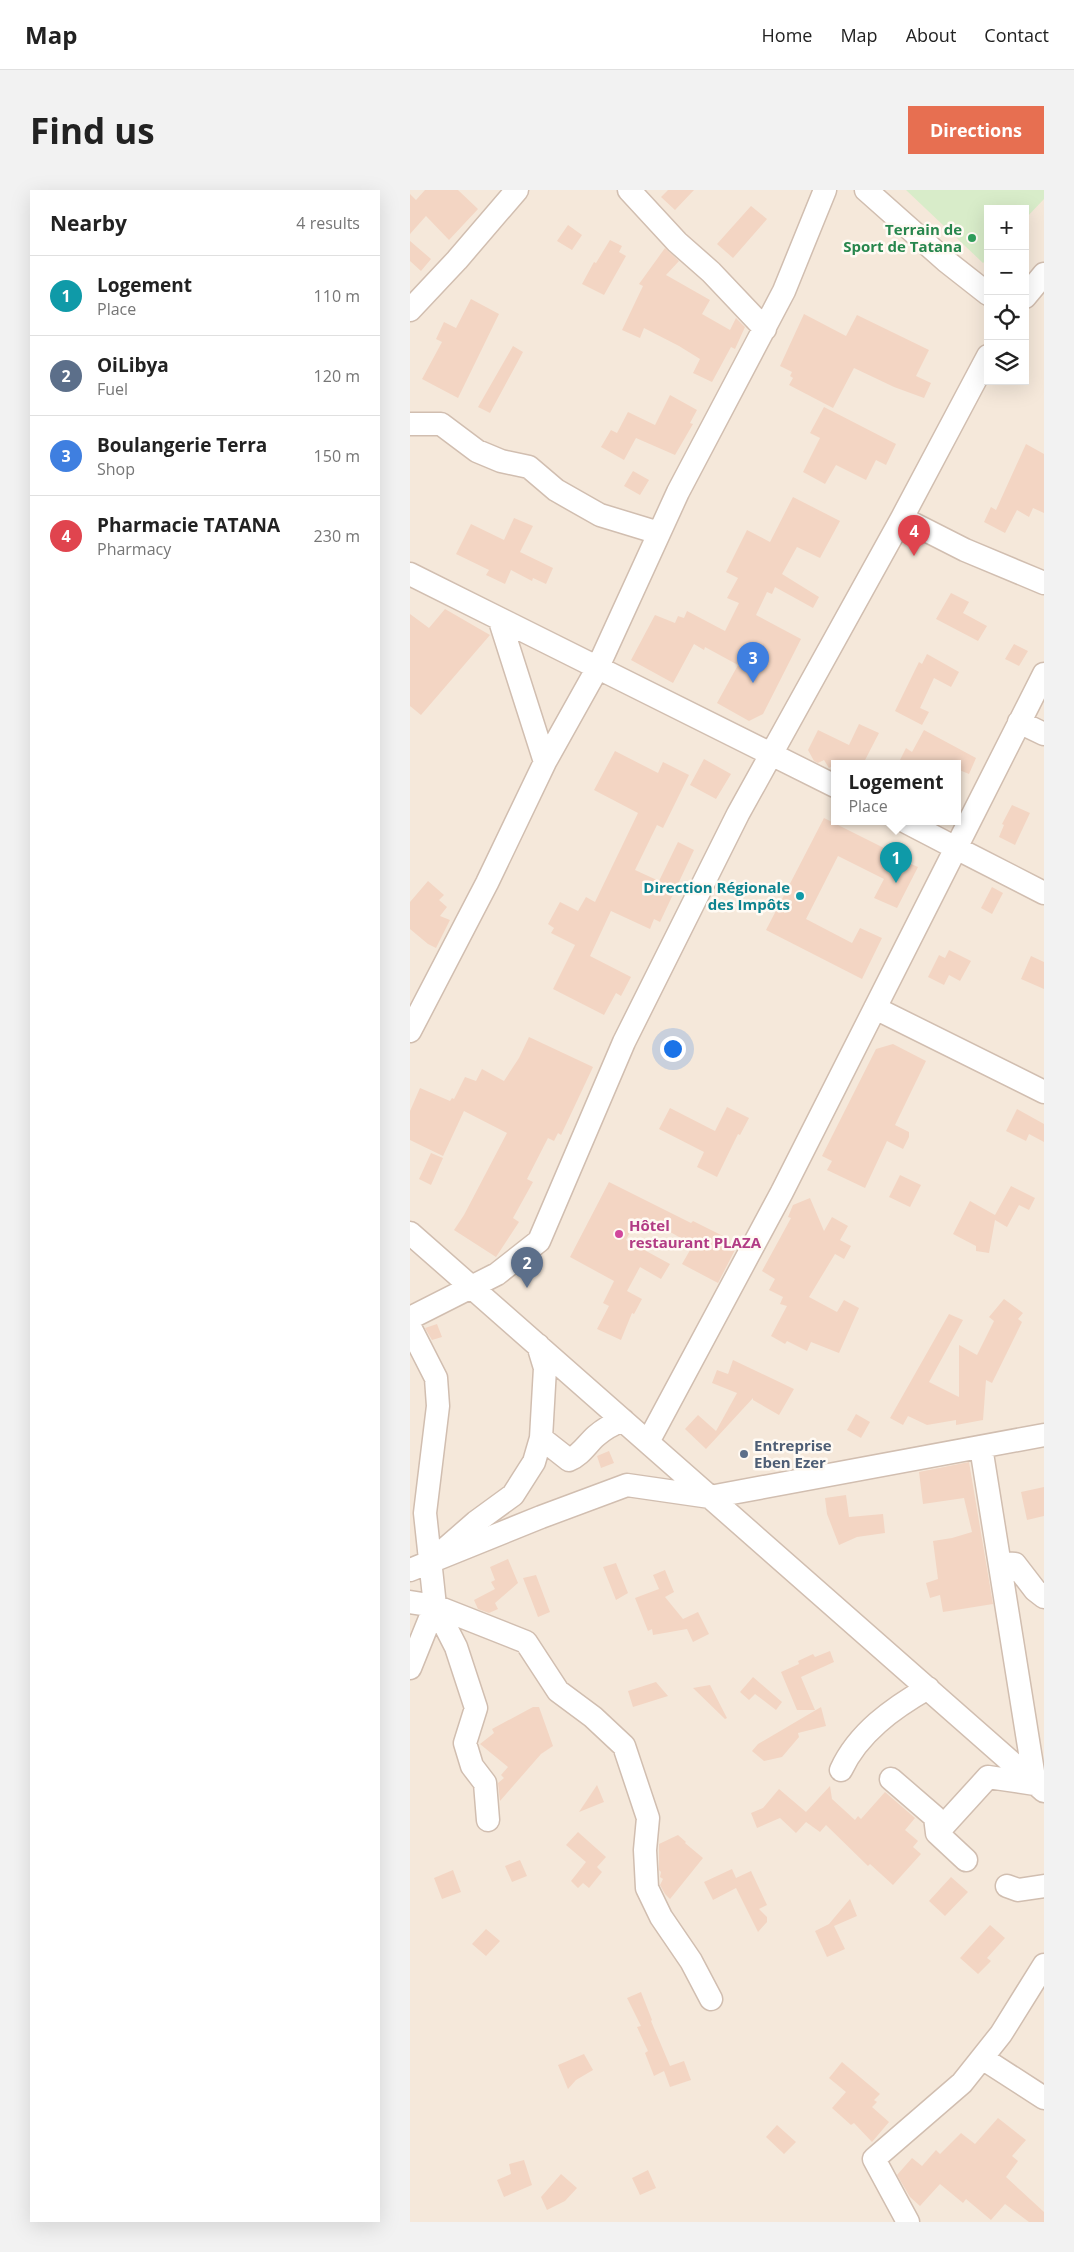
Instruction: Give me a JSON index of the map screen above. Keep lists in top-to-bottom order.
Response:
{
  "places": [
    "Terrain de Sport de Tatana",
    "Direction Régionale des Impôts",
    "Hôtel restaurant PLAZA",
    "Entreprise Eben Ezer"
  ],
  "page": {
    "header": "Map",
    "nav": [
      "Home",
      "Map",
      "About",
      "Contact"
    ],
    "buttons": "Directions",
    "title": "Find us",
    "heading": ["Nearby", "4 results"],
    "map_buttons": ["+", "−"],
    "list": [
      {
        "mark": "1",
        "name": "Logement",
        "note": "Place",
        "value": "110 m"
      },
      {
        "mark": "2",
        "name": "OiLibya",
        "note": "Fuel",
        "value": "120 m"
      },
      {
        "mark": "3",
        "name": "Boulangerie Terra",
        "note": "Shop",
        "value": "150 m"
      },
      {
        "mark": "4",
        "name": "Pharmacie TATANA",
        "note": "Pharmacy",
        "value": "230 m"
      }
    ],
    "pins": [
      "4",
      "3",
      "1",
      "2"
    ],
    "popup": ["Logement", "Place"]
  }
}
